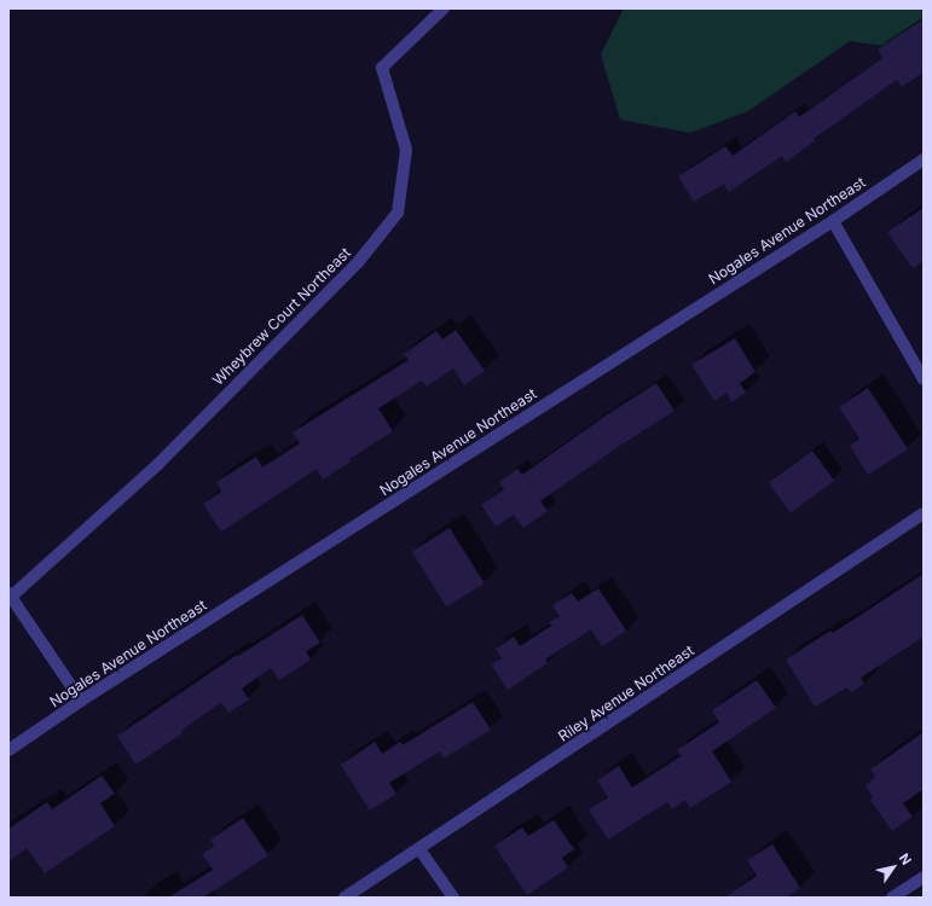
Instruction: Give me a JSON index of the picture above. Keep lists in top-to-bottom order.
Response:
{
  "streets": {
    "street": ["Nogales Avenue Northeast", "Wheybrew Court Northeast", "Riley Avenue Northeast"]
  },
  "north": "top right"
}
